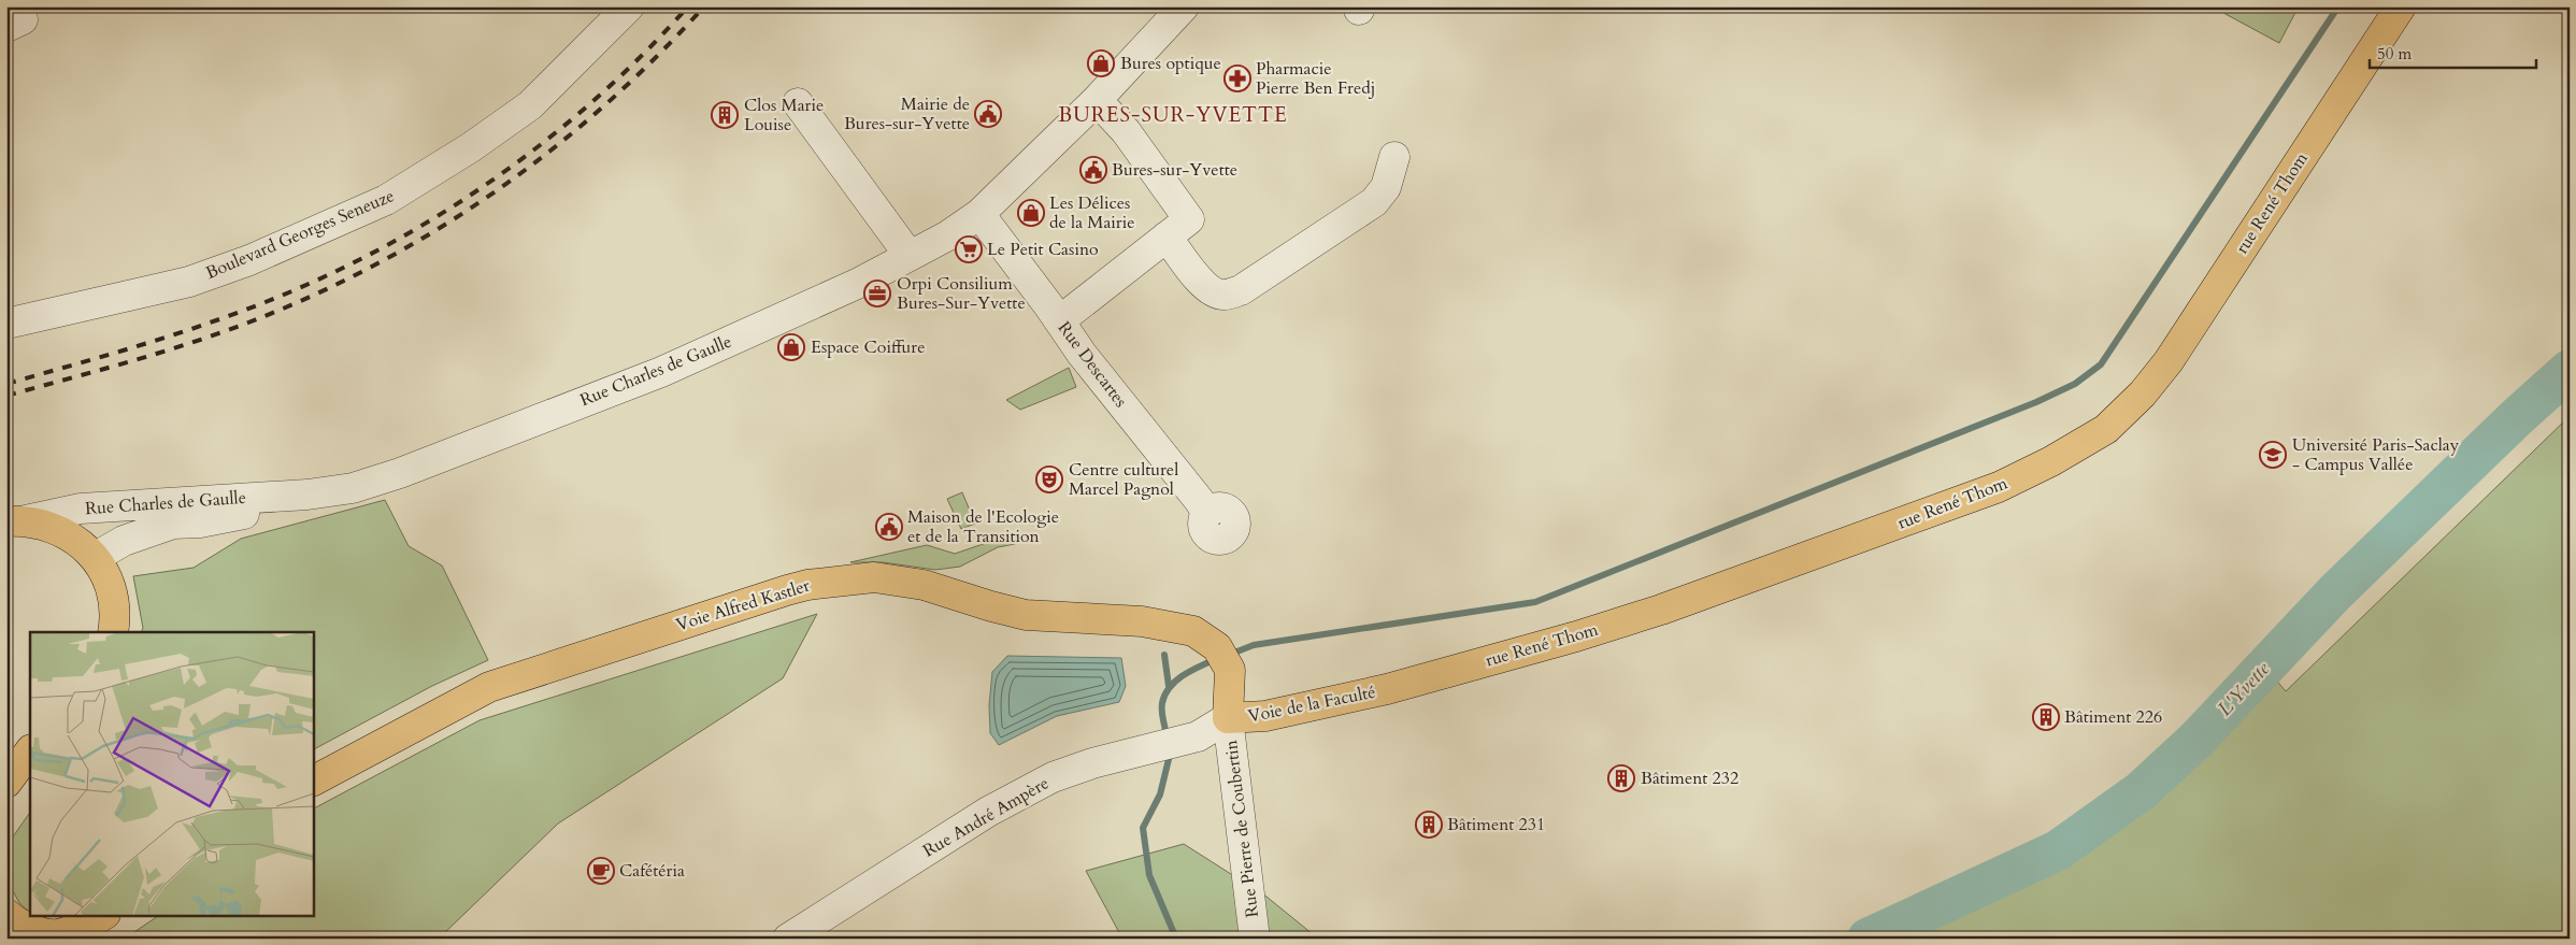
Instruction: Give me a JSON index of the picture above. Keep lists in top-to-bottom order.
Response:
{
  "streets": {
    "main road": [
      "rue René Thom",
      "Rue Charles de Gaulle",
      "Voie Alfred Kastler",
      "Voie de la Faculté"
    ],
    "street": [
      "Boulevard Georges Seneuze",
      "Rue Descartes",
      "Rue André Ampère",
      "Rue Pierre de Coubertin"
    ]
  },
  "crossings": [
    ["rue René Thom", "Voie de la Faculté"],
    ["Rue Descartes", "Rue Charles de Gaulle"],
    ["Voie Alfred Kastler", "Voie de la Faculté"],
    ["Voie Alfred Kastler", "Rue André Ampère"],
    ["Voie Alfred Kastler", "Rue Pierre de Coubertin"],
    ["Voie de la Faculté", "Rue André Ampère"],
    ["Voie de la Faculté", "Rue Pierre de Coubertin"],
    ["Rue André Ampère", "Rue Pierre de Coubertin"]
  ],
  "districts": ["BURES-SUR-YVETTE"],
  "water": ["L'Yvette"],
  "places": {
    "shop": ["Bures optique", "Les Délices de la Mairie", "Espace Coiffure"],
    "pharmacy": ["Pharmacie Pierre Ben Fredj"],
    "public building": ["Mairie de Bures-sur-Yvette", "Bures-sur-Yvette", "Maison de l'Ecologie et de la Transition"],
    "building": [
      "Clos Marie Louise",
      "Bâtiment 226",
      "Bâtiment 232",
      "Bâtiment 231"
    ],
    "supermarket": ["Le Petit Casino"],
    "office": ["Orpi Consilium Bures-Sur-Yvette"],
    "school or university": ["Université Paris-Saclay - Campus Vallée"],
    "theatre": ["Centre culturel Marcel Pagnol"],
    "cafe": ["Cafétéria"]
  },
  "scale_bar": "50 m"
}
